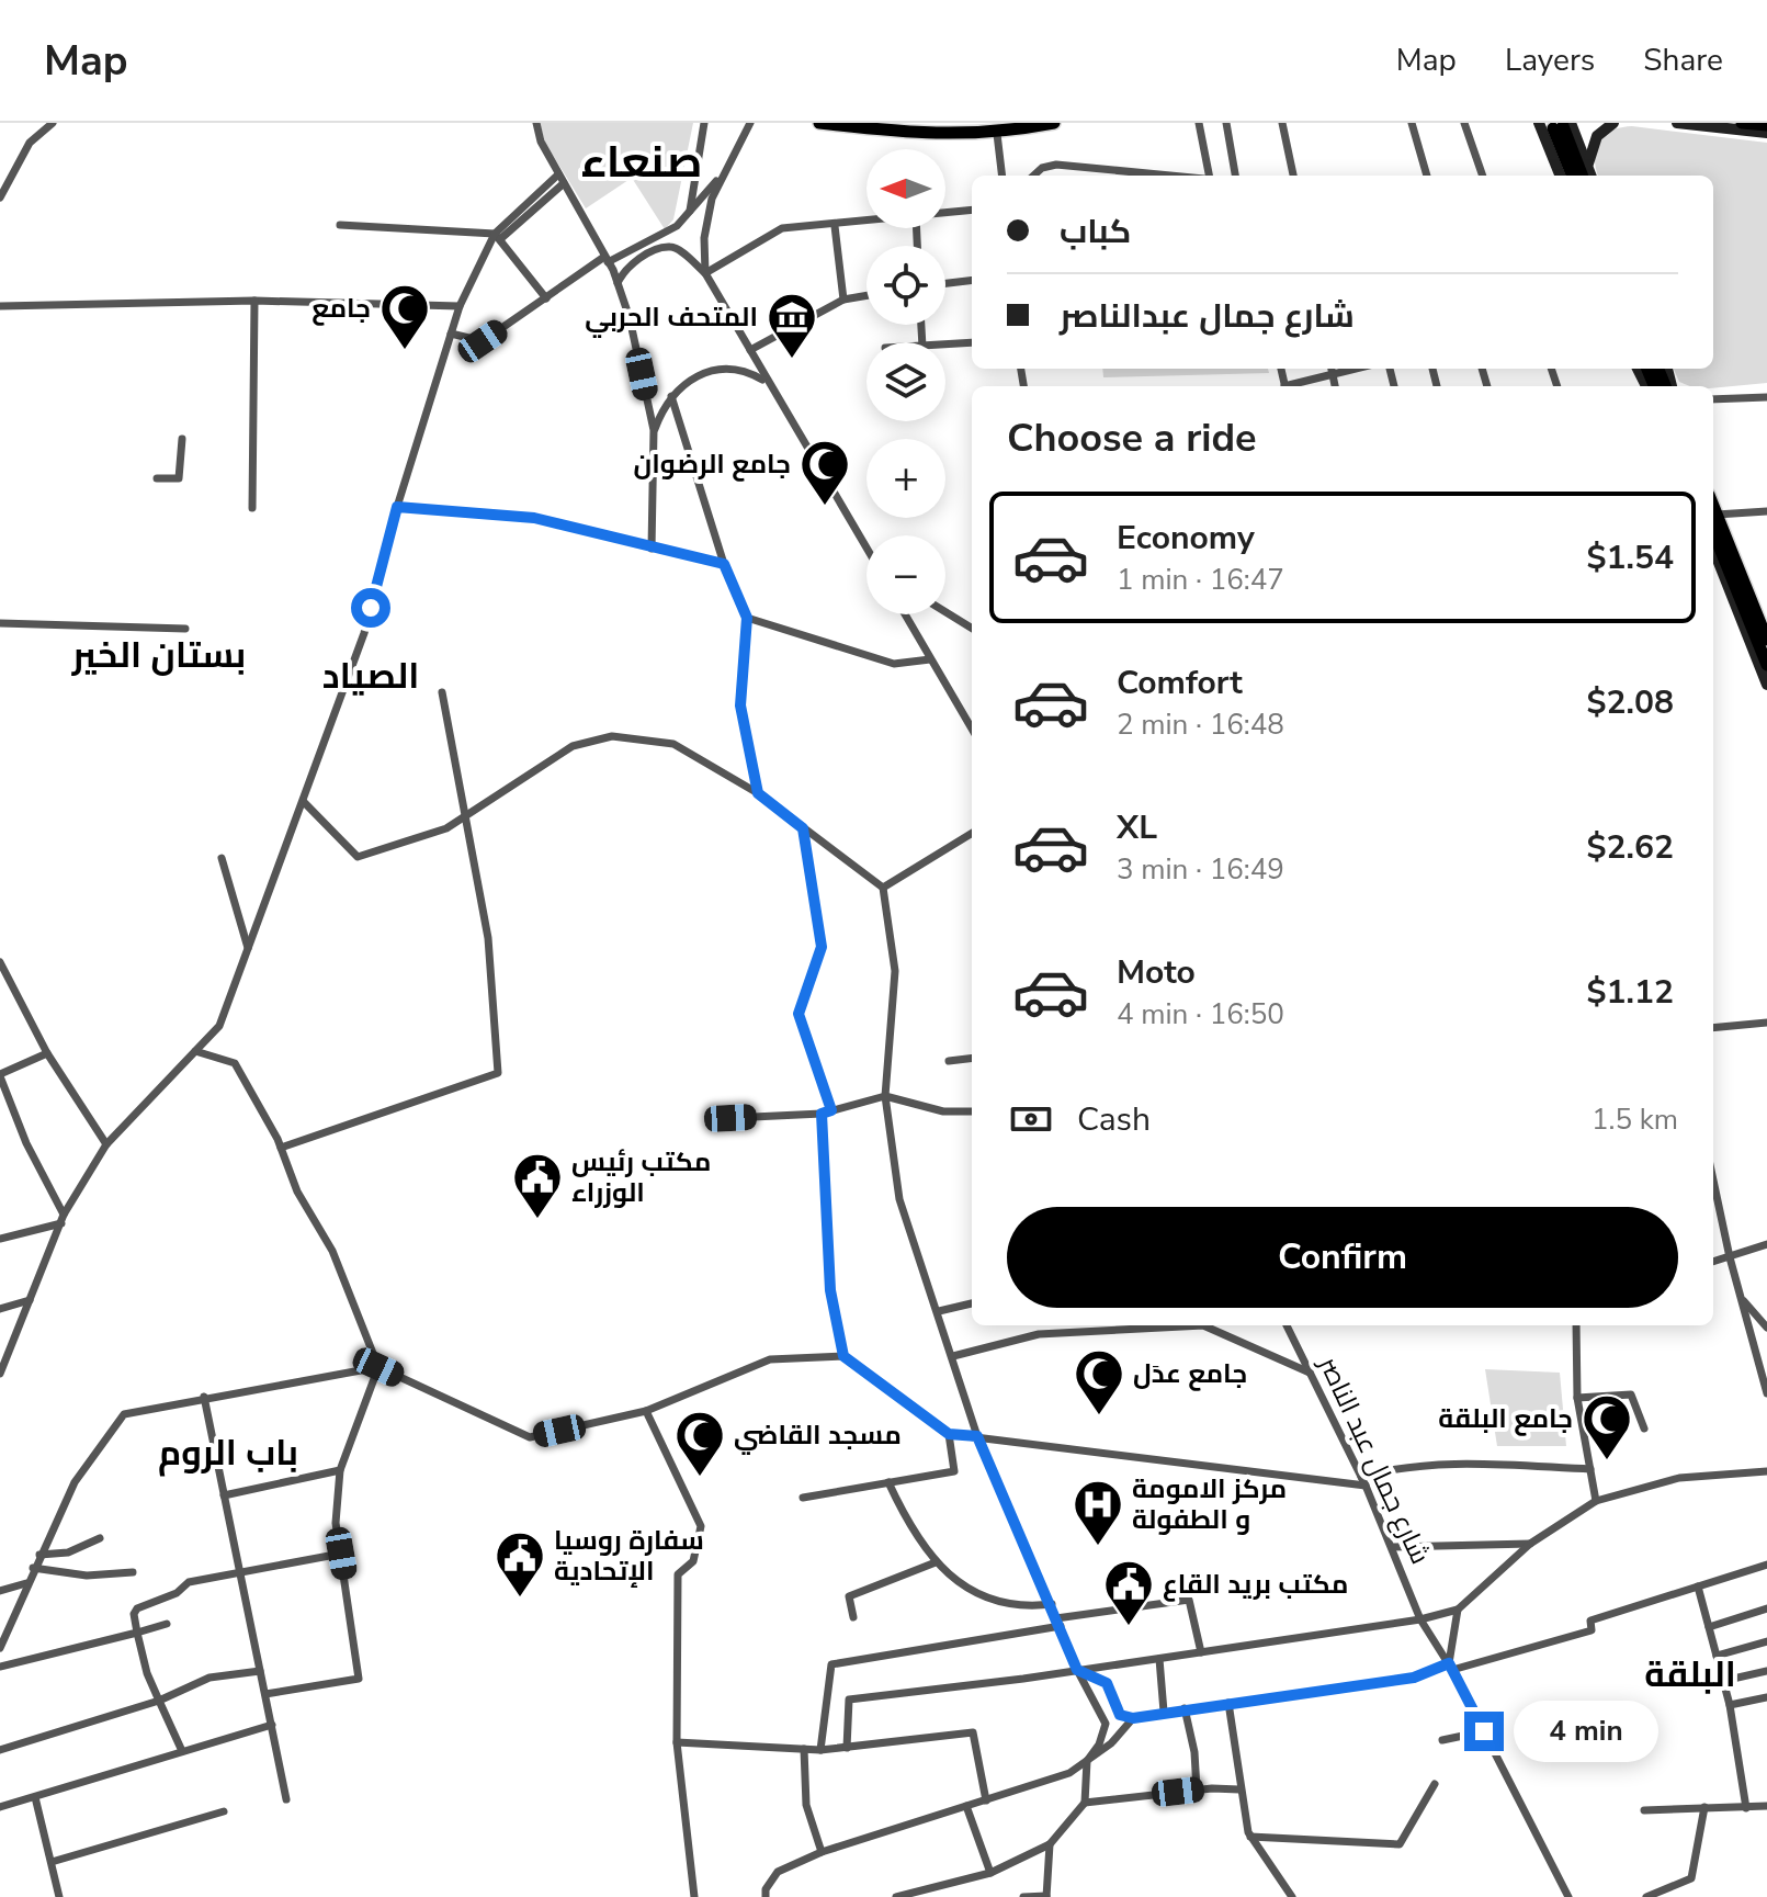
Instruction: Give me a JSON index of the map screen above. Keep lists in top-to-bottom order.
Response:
{
  "streets": {
    "street": ["شارع جمال عبد الناصر"]
  },
  "districts": [
    "صنعاء",
    "بستان الخير",
    "الصياد",
    "باب الروم",
    "البلقة"
  ],
  "places": {
    "mosque": [
      "جامع",
      "جامع الرضوان",
      "جامع عدَل",
      "جامع البلقة",
      "مسجد القاضي"
    ],
    "museum": ["المتحف الحربي"],
    "public building": ["مكتب رئيس الوزراء", "سفارة روسيا الإتحادية", "مكتب بريد القاع"],
    "hospital": ["مركز الامومة و الطفولة"]
  },
  "north": "left",
  "page": {
    "header": "Map",
    "nav": ["Map", "Layers", "Share"],
    "map_buttons": ["+", "−"],
    "banner": ["كباب", "شارع جمال عبدالناصر"],
    "heading": "Choose a ride",
    "list": [
      {
        "name": "Economy",
        "note": "1 min · 16:47",
        "value": "$1.54"
      },
      {
        "name": "Comfort",
        "note": "2 min · 16:48",
        "value": "$2.08"
      },
      {
        "name": "XL",
        "note": "3 min · 16:49",
        "value": "$2.62"
      },
      {
        "name": "Moto",
        "note": "4 min · 16:50",
        "value": "$1.12"
      }
    ],
    "pay": ["Cash", "1.5 km"],
    "buttons": "Confirm",
    "bubble": "4 min"
  }
}
